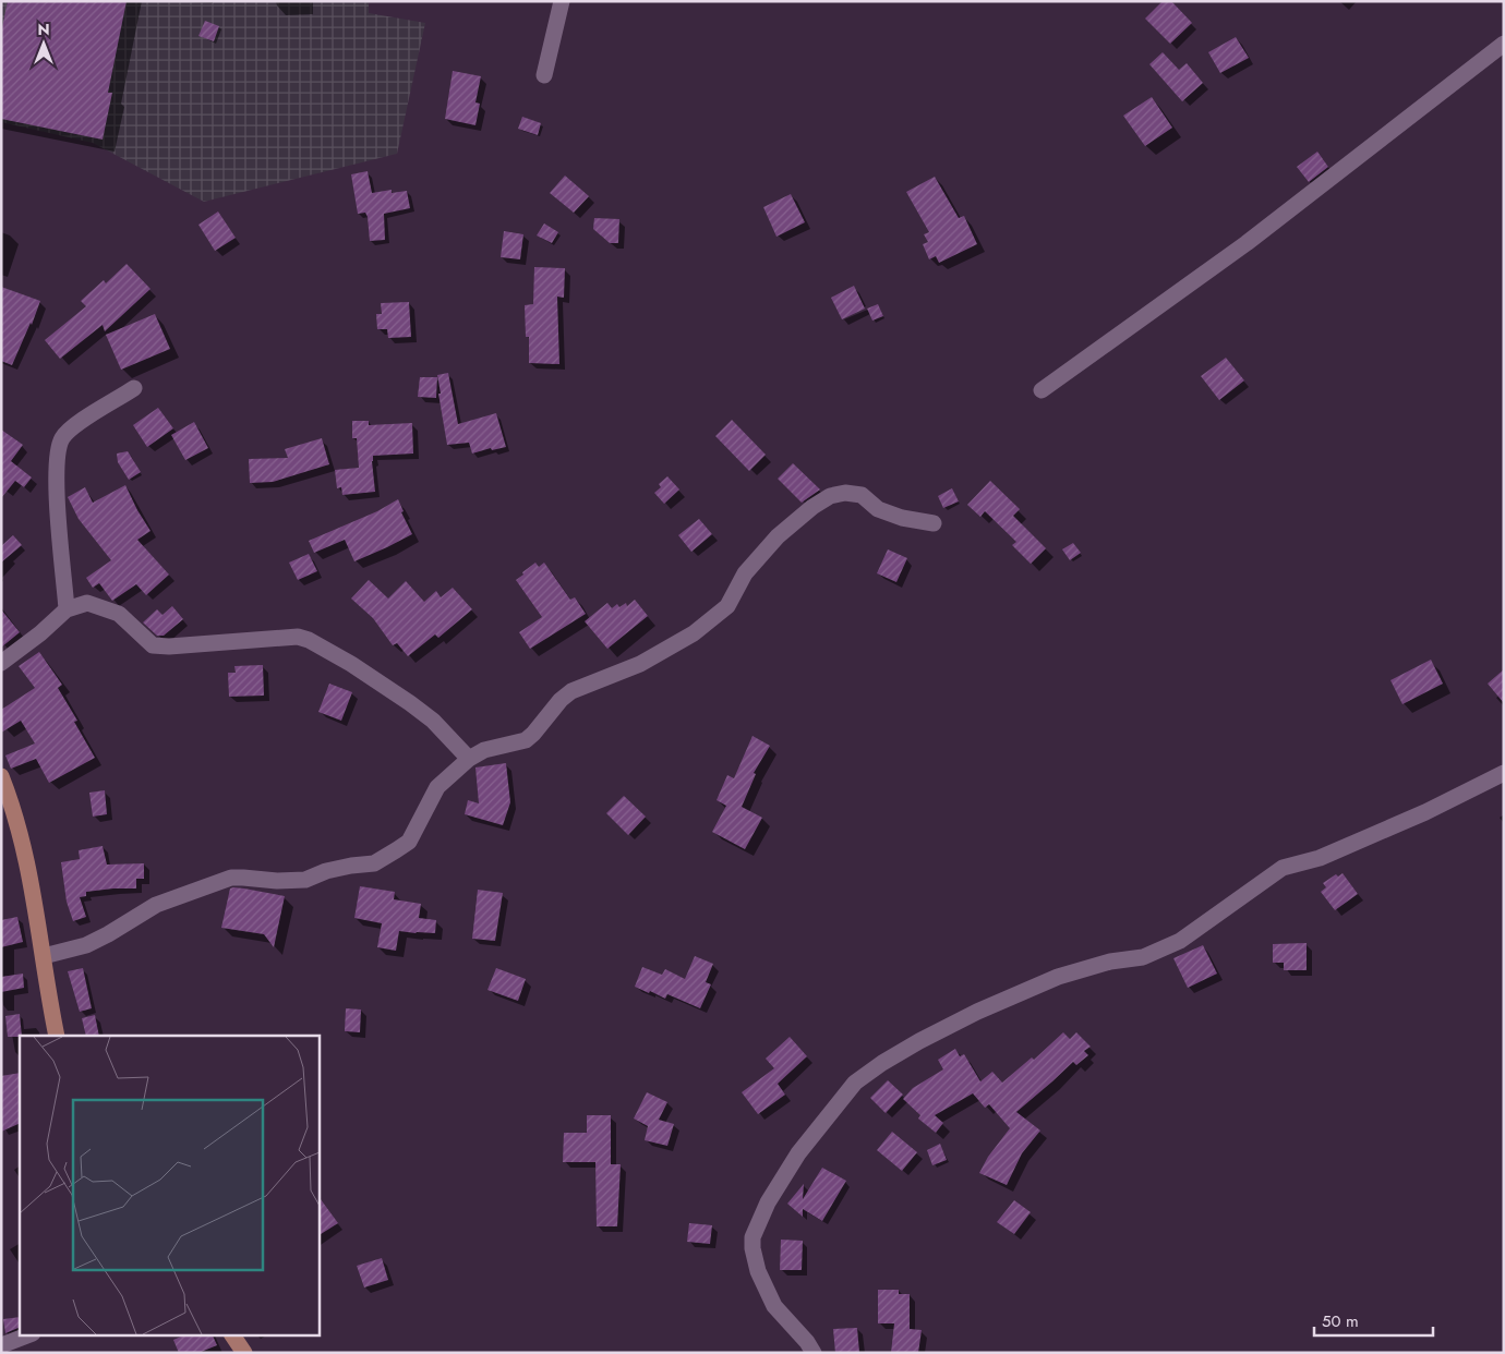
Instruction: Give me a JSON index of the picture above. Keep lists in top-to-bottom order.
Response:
{
  "scale_bar": "50 m",
  "north": "top"
}
